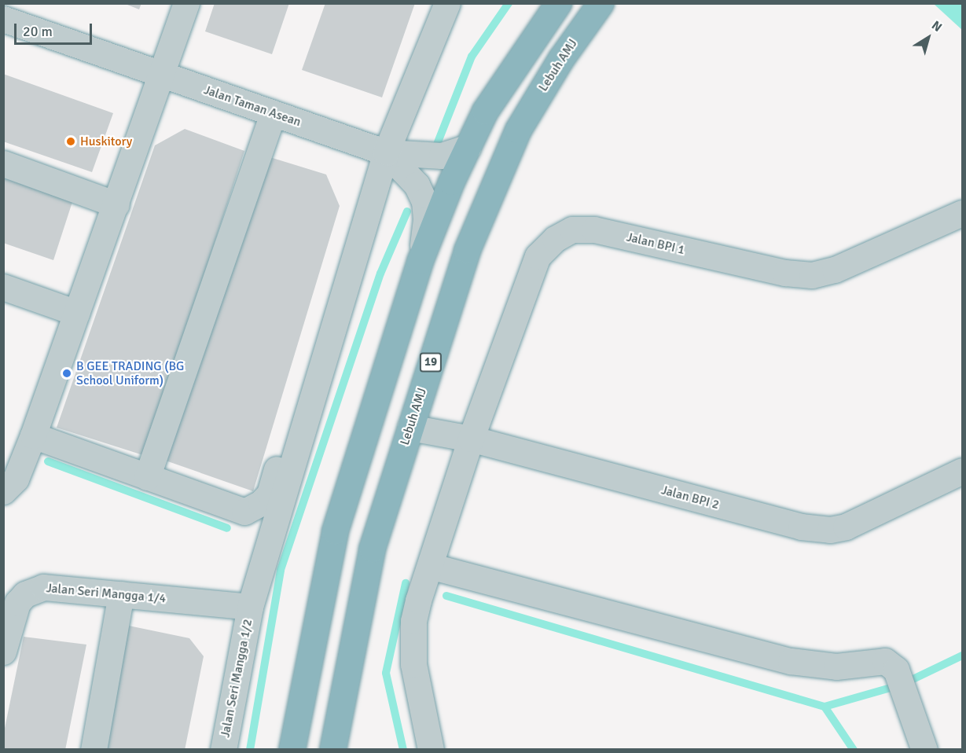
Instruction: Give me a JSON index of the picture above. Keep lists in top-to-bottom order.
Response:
{
  "streets": {
    "highway": ["Lebuh AMJ", "19"],
    "street": [
      "Jalan Taman Asean",
      "Jalan BPI 1",
      "Jalan BPI 2",
      "Jalan Seri Mangga 1/4",
      "Jalan Seri Mangga 1/2"
    ]
  },
  "crossings": [
    ["Lebuh AMJ", "Jalan BPI 2"],
    ["Jalan Taman Asean", "Jalan Seri Mangga 1/2"],
    ["Jalan BPI 1", "Jalan BPI 2"],
    ["Jalan Seri Mangga 1/4", "Jalan Seri Mangga 1/2"]
  ],
  "places": ["Huskitory", "B GEE TRADING (BG School Uniform)"],
  "scale_bar": "20 m",
  "north": "top right"
}
